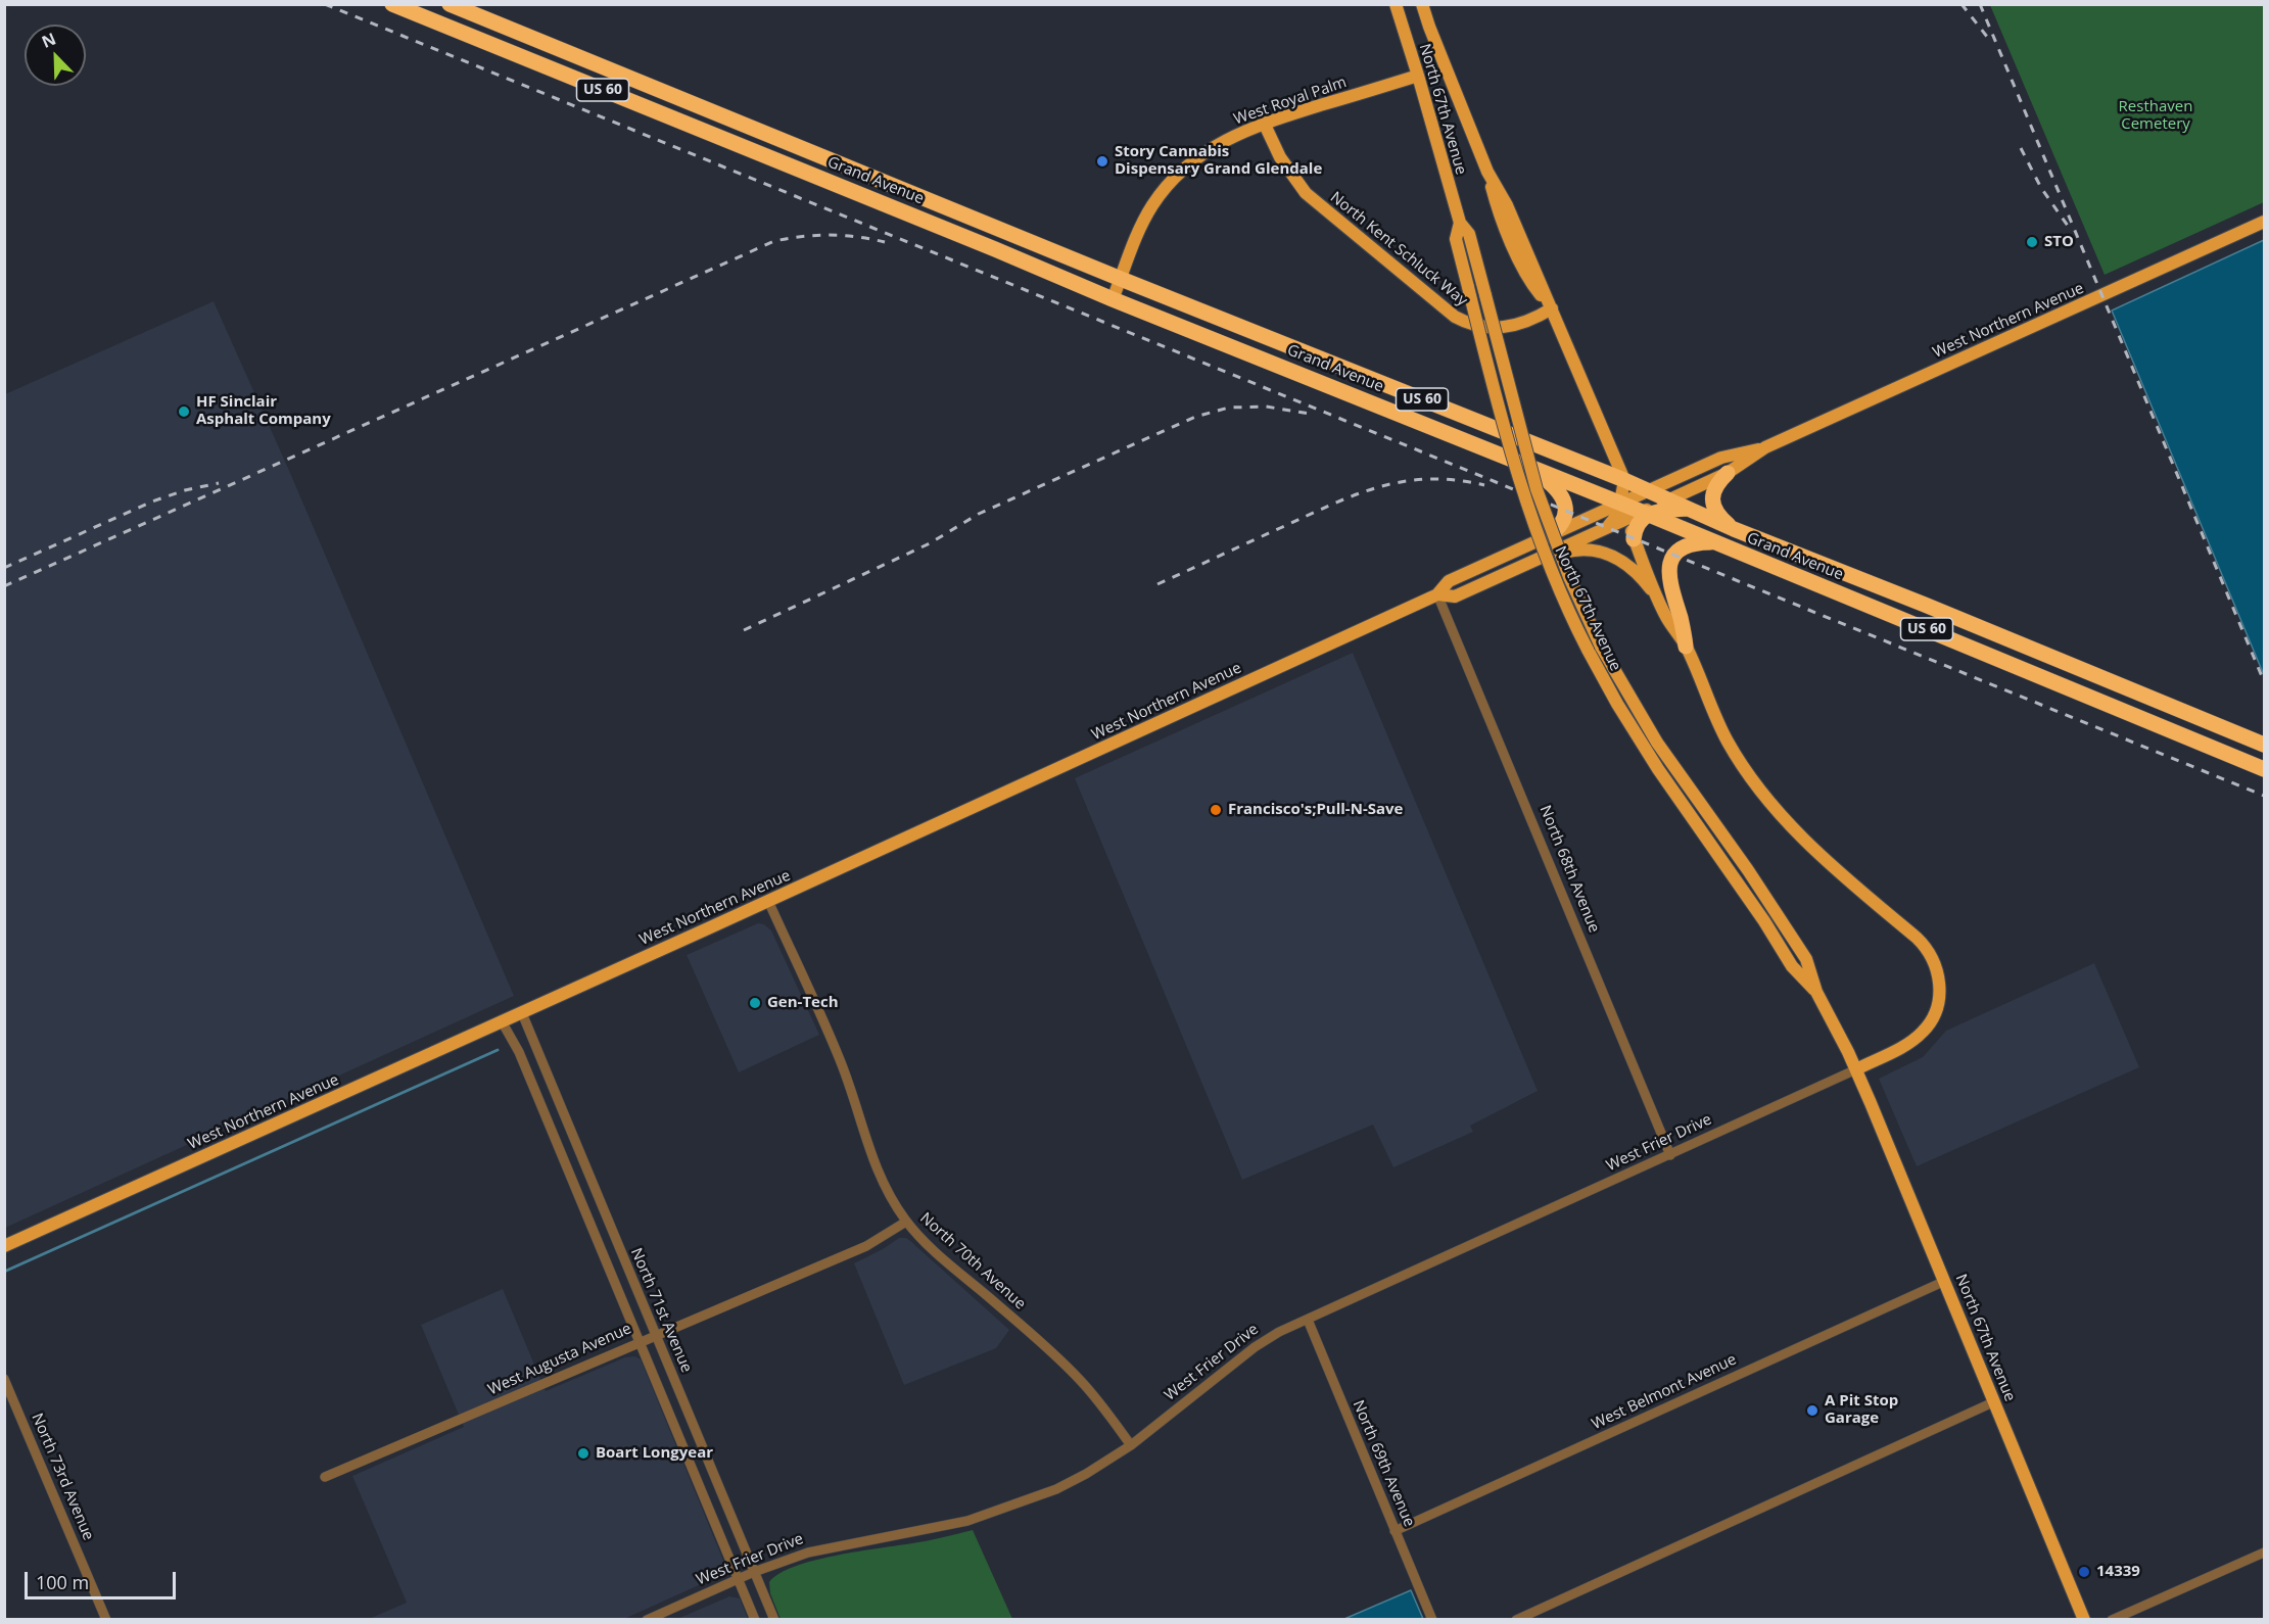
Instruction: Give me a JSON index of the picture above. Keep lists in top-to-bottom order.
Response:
{
  "streets": {
    "highway": ["US 60", "Grand Avenue"],
    "main road": [
      "West Royal Palm",
      "North 67th Avenue",
      "North Kent Schluck Way",
      "West Northern Avenue"
    ],
    "street": [
      "North 68th Avenue",
      "West Frier Drive",
      "North 70th Avenue",
      "North 71st Avenue",
      "West Augusta Avenue",
      "West Belmont Avenue",
      "North 69th Avenue",
      "North 73rd Avenue"
    ]
  },
  "crossings": [
    ["West Royal Palm", "North 67th Avenue"],
    ["West Royal Palm", "Grand Avenue"],
    ["West Royal Palm", "North Kent Schluck Way"],
    ["North 67th Avenue", "Grand Avenue"],
    ["North 67th Avenue", "North Kent Schluck Way"],
    ["North 67th Avenue", "West Frier Drive"],
    ["North 67th Avenue", "West Belmont Avenue"],
    ["Grand Avenue", "West Northern Avenue"],
    ["West Northern Avenue", "North 68th Avenue"],
    ["West Northern Avenue", "North 70th Avenue"],
    ["West Northern Avenue", "North 71st Avenue"],
    ["North 68th Avenue", "West Frier Drive"],
    ["West Frier Drive", "North 70th Avenue"],
    ["West Frier Drive", "North 71st Avenue"],
    ["West Frier Drive", "North 69th Avenue"],
    ["North 70th Avenue", "West Augusta Avenue"],
    ["North 71st Avenue", "West Augusta Avenue"],
    ["West Belmont Avenue", "North 69th Avenue"]
  ],
  "parks": ["Resthaven Cemetery"],
  "places": [
    "Story Cannabis Dispensary Grand Glendale",
    "STO",
    "HF Sinclair Asphalt Company",
    "Francisco's;Pull-N-Save",
    "Gen-Tech",
    "A Pit Stop Garage",
    "Boart Longyear",
    "14339"
  ],
  "scale_bar": "100 m",
  "north": "top left"
}
